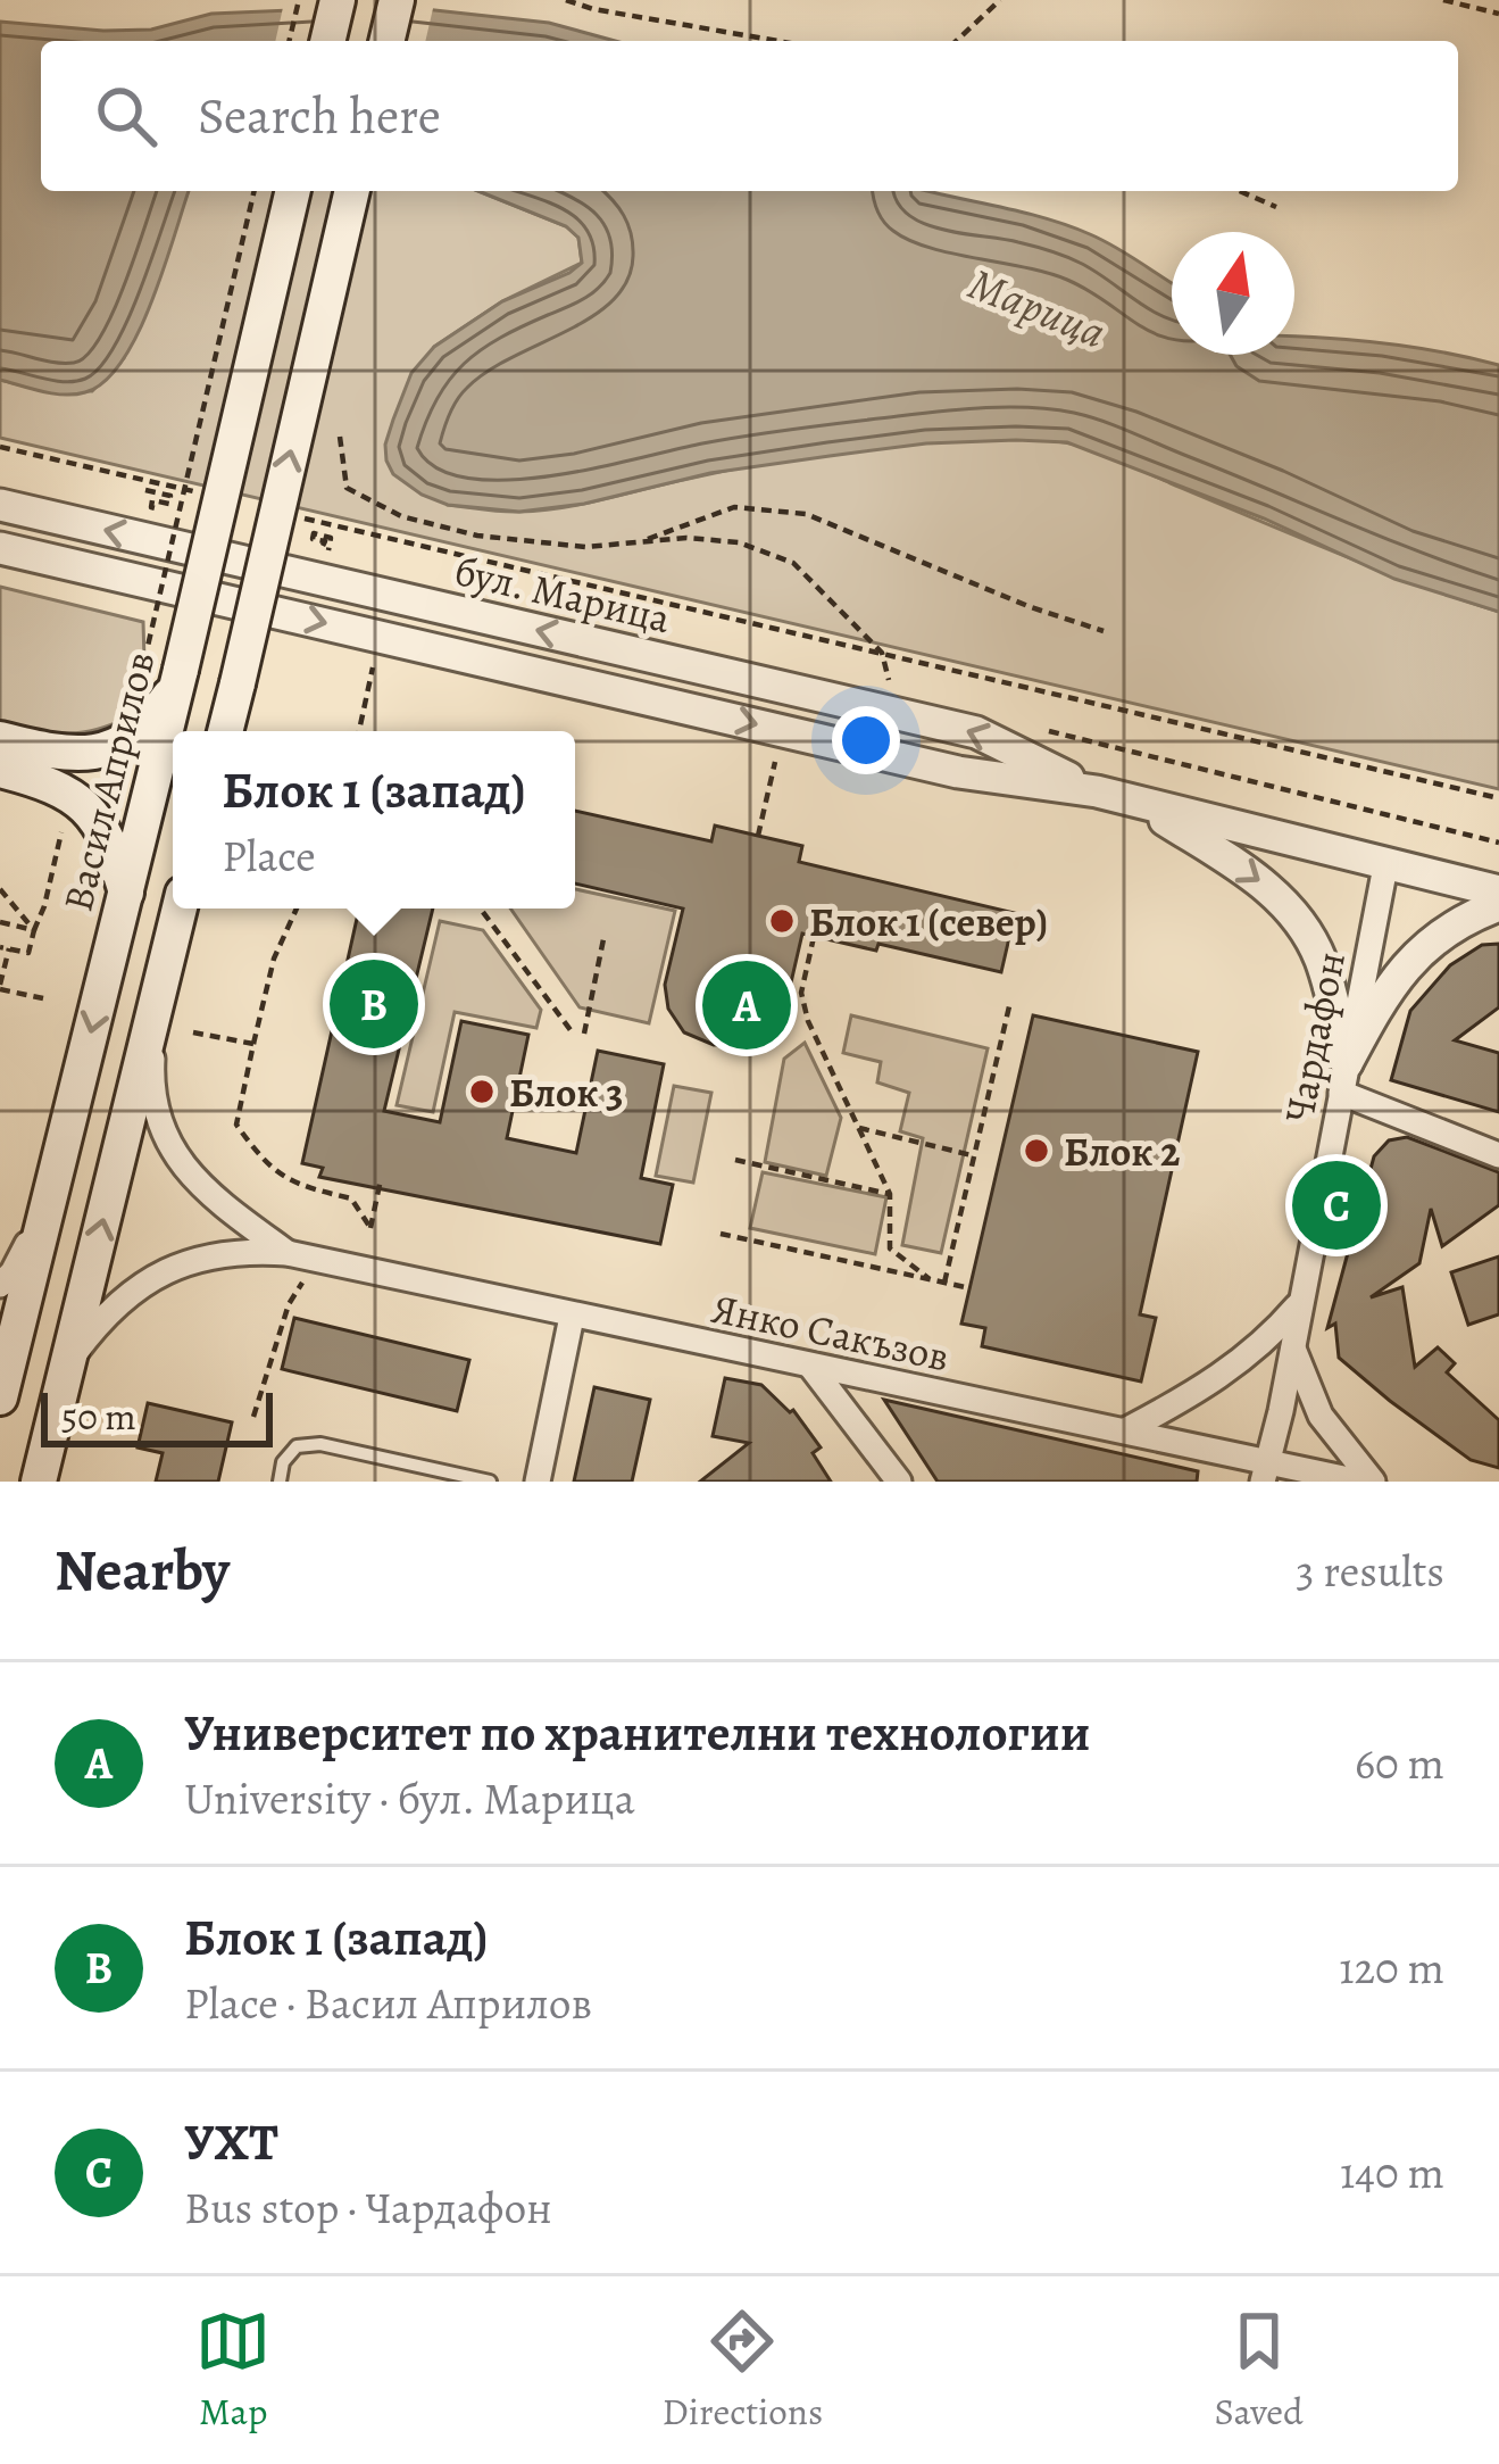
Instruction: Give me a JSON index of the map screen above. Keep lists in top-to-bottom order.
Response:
{
  "streets": {
    "main road": ["Васил Априлов"],
    "street": ["бул. Марица", "Чардафон", "Янко Сакъзов"]
  },
  "crossings": [
    ["бул. Марица", "Чардафон"],
    ["Чардафон", "Янко Сакъзов"]
  ],
  "water": ["Марица"],
  "places": ["Блок 1 (север)", "Блок 3", "Блок 2"],
  "scale_bar": "50 m",
  "north": "top",
  "page": {
    "search": "Search here",
    "popup": ["Блок 1 (запад)", "Place"],
    "pins": ["B", "A", "C"],
    "scale": "50 m",
    "heading": ["Nearby", "3 results"],
    "list": [
      {
        "mark": "A",
        "name": "Университет по хранителни технологии",
        "note": "University · бул. Марица",
        "value": "60 m"
      },
      {
        "mark": "B",
        "name": "Блок 1 (запад)",
        "note": "Place · Васил Априлов",
        "value": "120 m"
      },
      {
        "mark": "C",
        "name": "УХТ",
        "note": "Bus stop · Чардафон",
        "value": "140 m"
      }
    ],
    "nav": ["Map", "Directions", "Saved"]
  }
}
